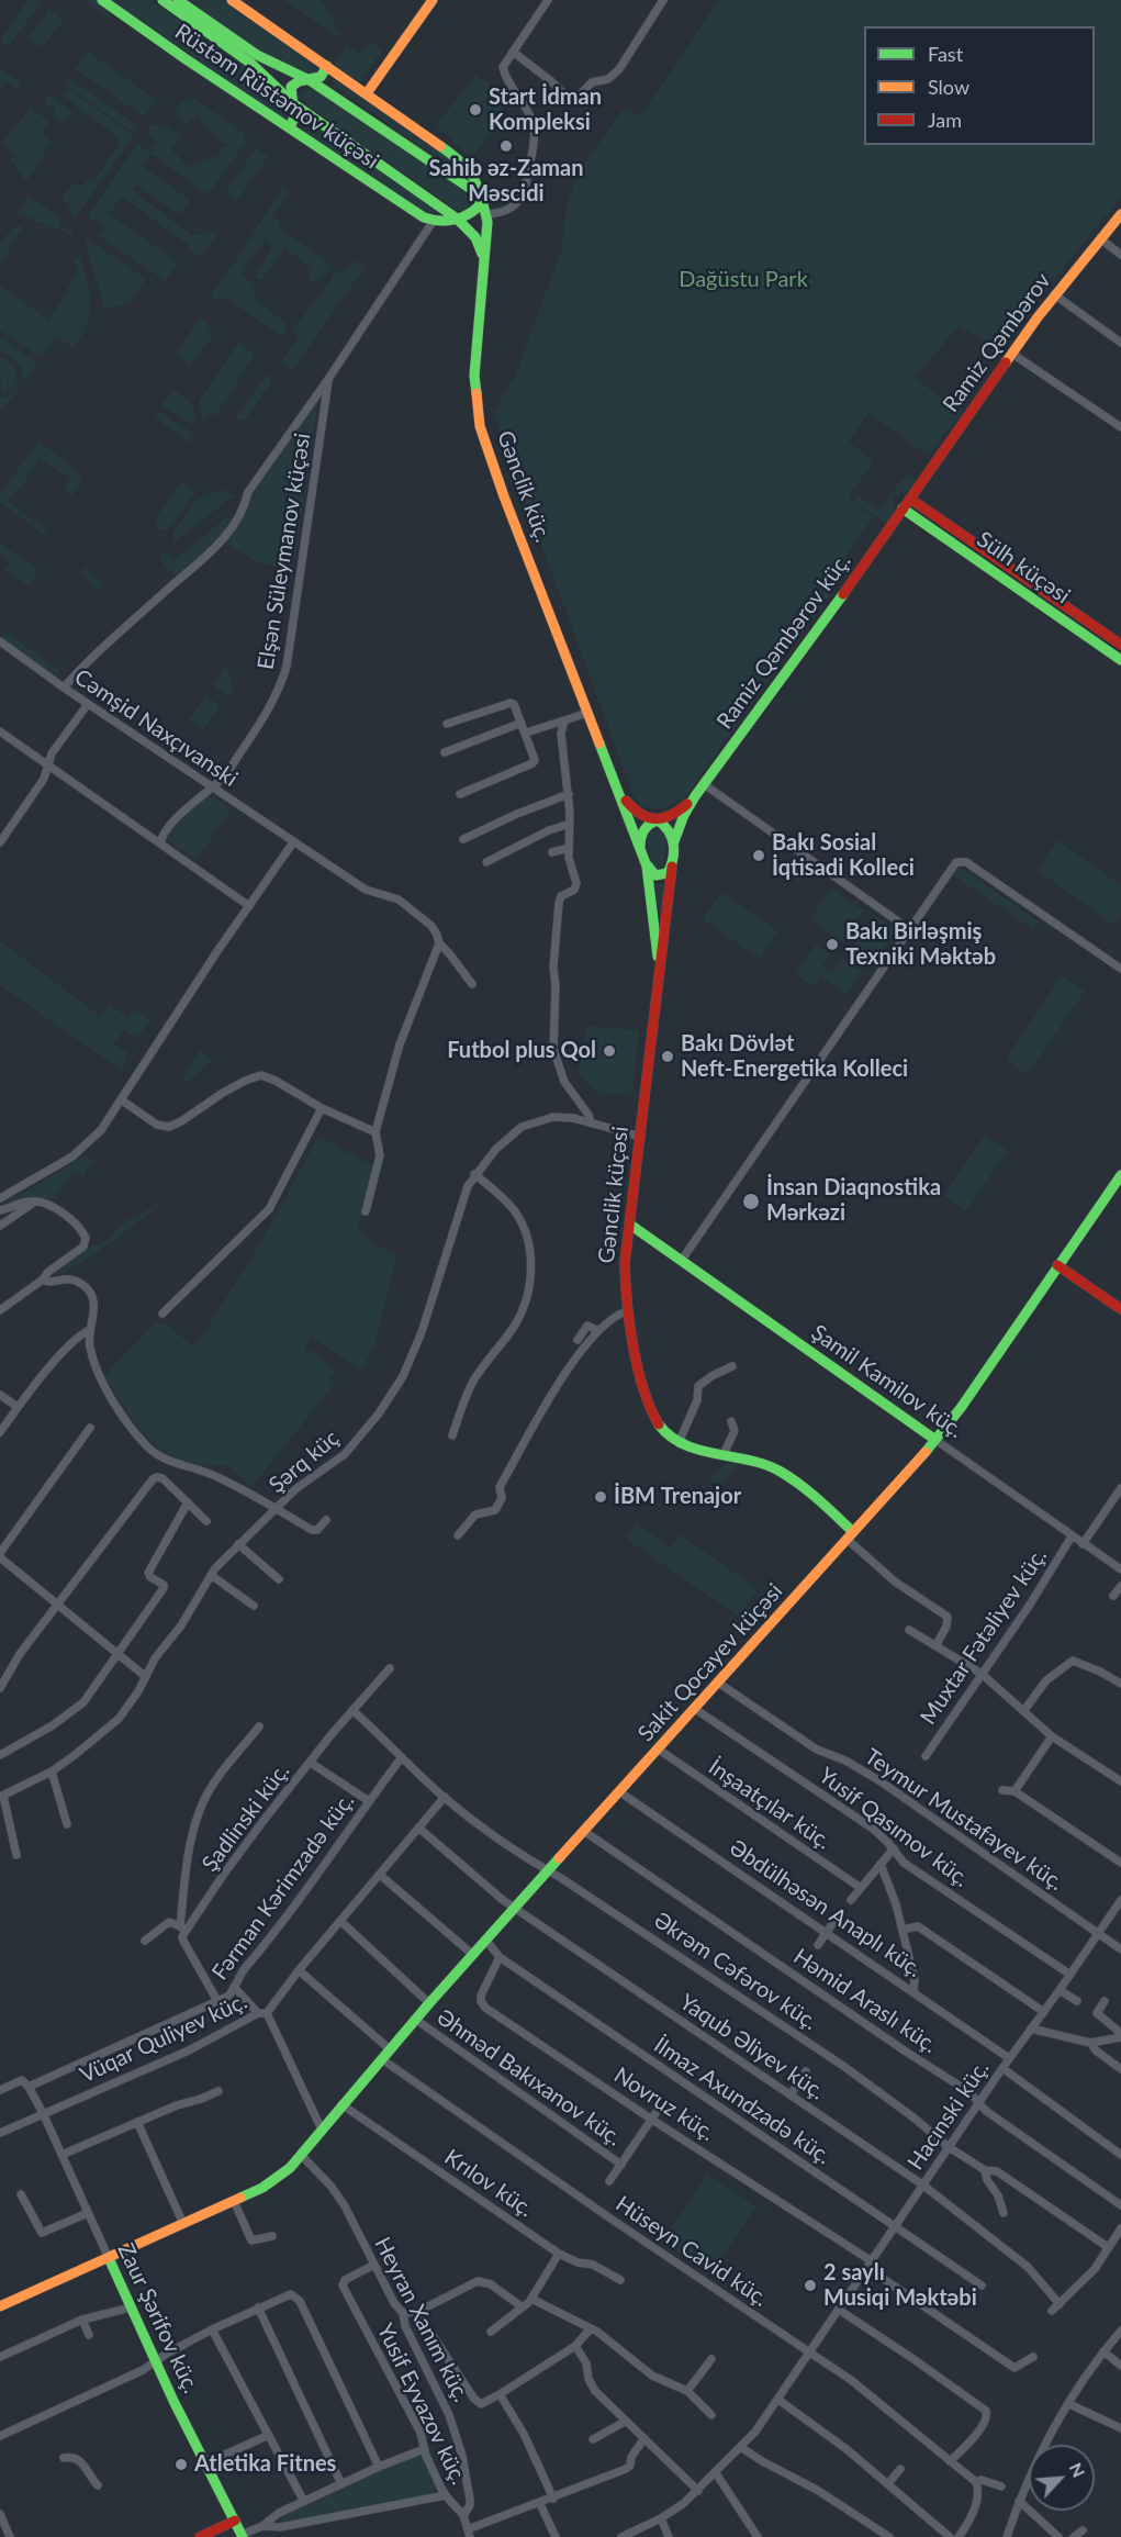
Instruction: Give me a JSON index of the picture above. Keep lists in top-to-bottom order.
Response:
{
  "streets": {
    "street": [
      "Rüstəm Rüstəmov küçəsi",
      "Ramiz Qəmbərov",
      "Gənclik küç.",
      "Elşən Süleymanov küçəsi",
      "Sülh küçəsi",
      "Ramiz Qəmbərov küç.",
      "Cəmşid Naxçıvanski",
      "Gənclik küçəsi",
      "Şamil Kamilov küç.",
      "Şərq küç",
      "Muxtar Fətəliyev küç.",
      "Sakit Qocayev küçəsi",
      "İnşaatçılar küç.",
      "Şadlinski küç.",
      "Teymur Mustafayev küç.",
      "Yusif Qasımov küç.",
      "Fərman Kərimzadə küç.",
      "Əbdülhəsən Anaplı küç.",
      "Əkrəm Cəfərov küç.",
      "Həmid Araslı küç.",
      "Vüqar Quliyev küç.",
      "Yaqub Əliyev küç.",
      "Əhməd Bakıxanov küç.",
      "İlmaz Axundzadə küç.",
      "Novruz küç.",
      "Hacınski küç.",
      "Krılov küç.",
      "Hüseyn Cavid küç.",
      "Zaur Şərifov küç.",
      "Heyran Xanım küç.",
      "Yusif Eyvazov küç."
    ]
  },
  "crossings": [
    ["Rüstəm Rüstəmov küçəsi", "Gənclik küç."],
    ["Rüstəm Rüstəmov küçəsi", "Elşən Süleymanov küçəsi"],
    ["Ramiz Qəmbərov", "Sülh küçəsi"],
    ["Ramiz Qəmbərov", "Ramiz Qəmbərov küç."],
    ["Elşən Süleymanov küçəsi", "Cəmşid Naxçıvanski"],
    ["Sülh küçəsi", "Ramiz Qəmbərov küç."],
    ["Gənclik küçəsi", "Şamil Kamilov küç."],
    ["Gənclik küçəsi", "Şərq küç"],
    ["Şamil Kamilov küç.", "Muxtar Fətəliyev küç."],
    ["Şamil Kamilov küç.", "Sakit Qocayev küçəsi"],
    ["Sakit Qocayev küçəsi", "İnşaatçılar küç."],
    ["Sakit Qocayev küçəsi", "Teymur Mustafayev küç."],
    ["Sakit Qocayev küçəsi", "Yusif Qasımov küç."],
    ["Sakit Qocayev küçəsi", "Əbdülhəsən Anaplı küç."],
    ["Sakit Qocayev küçəsi", "Əkrəm Cəfərov küç."],
    ["Sakit Qocayev küçəsi", "Həmid Araslı küç."],
    ["Sakit Qocayev küçəsi", "Yaqub Əliyev küç."],
    ["Sakit Qocayev küçəsi", "Əhməd Bakıxanov küç."],
    ["Sakit Qocayev küçəsi", "İlmaz Axundzadə küç."],
    ["Sakit Qocayev küçəsi", "Krılov küç."],
    ["Sakit Qocayev küçəsi", "Hüseyn Cavid küç."],
    ["Sakit Qocayev küçəsi", "Zaur Şərifov küç."],
    ["Sakit Qocayev küçəsi", "Heyran Xanım küç."],
    ["Şadlinski küç.", "Əkrəm Cəfərov küç."],
    ["Teymur Mustafayev küç.", "Hacınski küç."],
    ["Yusif Qasımov küç.", "Hacınski küç."],
    ["Fərman Kərimzadə küç.", "Əkrəm Cəfərov küç."],
    ["Fərman Kərimzadə küç.", "Zaur Şərifov küç."],
    ["Əbdülhəsən Anaplı küç.", "Hacınski küç."],
    ["Əkrəm Cəfərov küç.", "Vüqar Quliyev küç."],
    ["Əkrəm Cəfərov küç.", "Hacınski küç."],
    ["Həmid Araslı küç.", "Hacınski küç."],
    ["Vüqar Quliyev küç.", "Yaqub Əliyev küç."],
    ["Vüqar Quliyev küç.", "Zaur Şərifov küç."],
    ["Yaqub Əliyev küç.", "Hacınski küç."],
    ["İlmaz Axundzadə küç.", "Novruz küç."],
    ["İlmaz Axundzadə küç.", "Hacınski küç."],
    ["Novruz küç.", "Hacınski küç."],
    ["Hacınski küç.", "Hüseyn Cavid küç."],
    ["Heyran Xanım küç.", "Yusif Eyvazov küç."]
  ],
  "parks": ["Dağüstu Park"],
  "places": [
    "Start İdman Kompleksi",
    "Sahib əz-Zaman Məscidi",
    "Bakı Sosial İqtisadi Kolleci",
    "Bakı Birləşmiş Texniki Məktəb",
    "Futbol plus Qol",
    "Bakı Dövlət Neft-Energetika Kolleci",
    "İnsan Diaqnostika Mərkəzi",
    "İBM Trenajor",
    "2 saylı Musiqi Məktəbi",
    "Atletika Fitnes"
  ],
  "legend": ["Fast", "Slow", "Jam"],
  "north": "top right"
}
